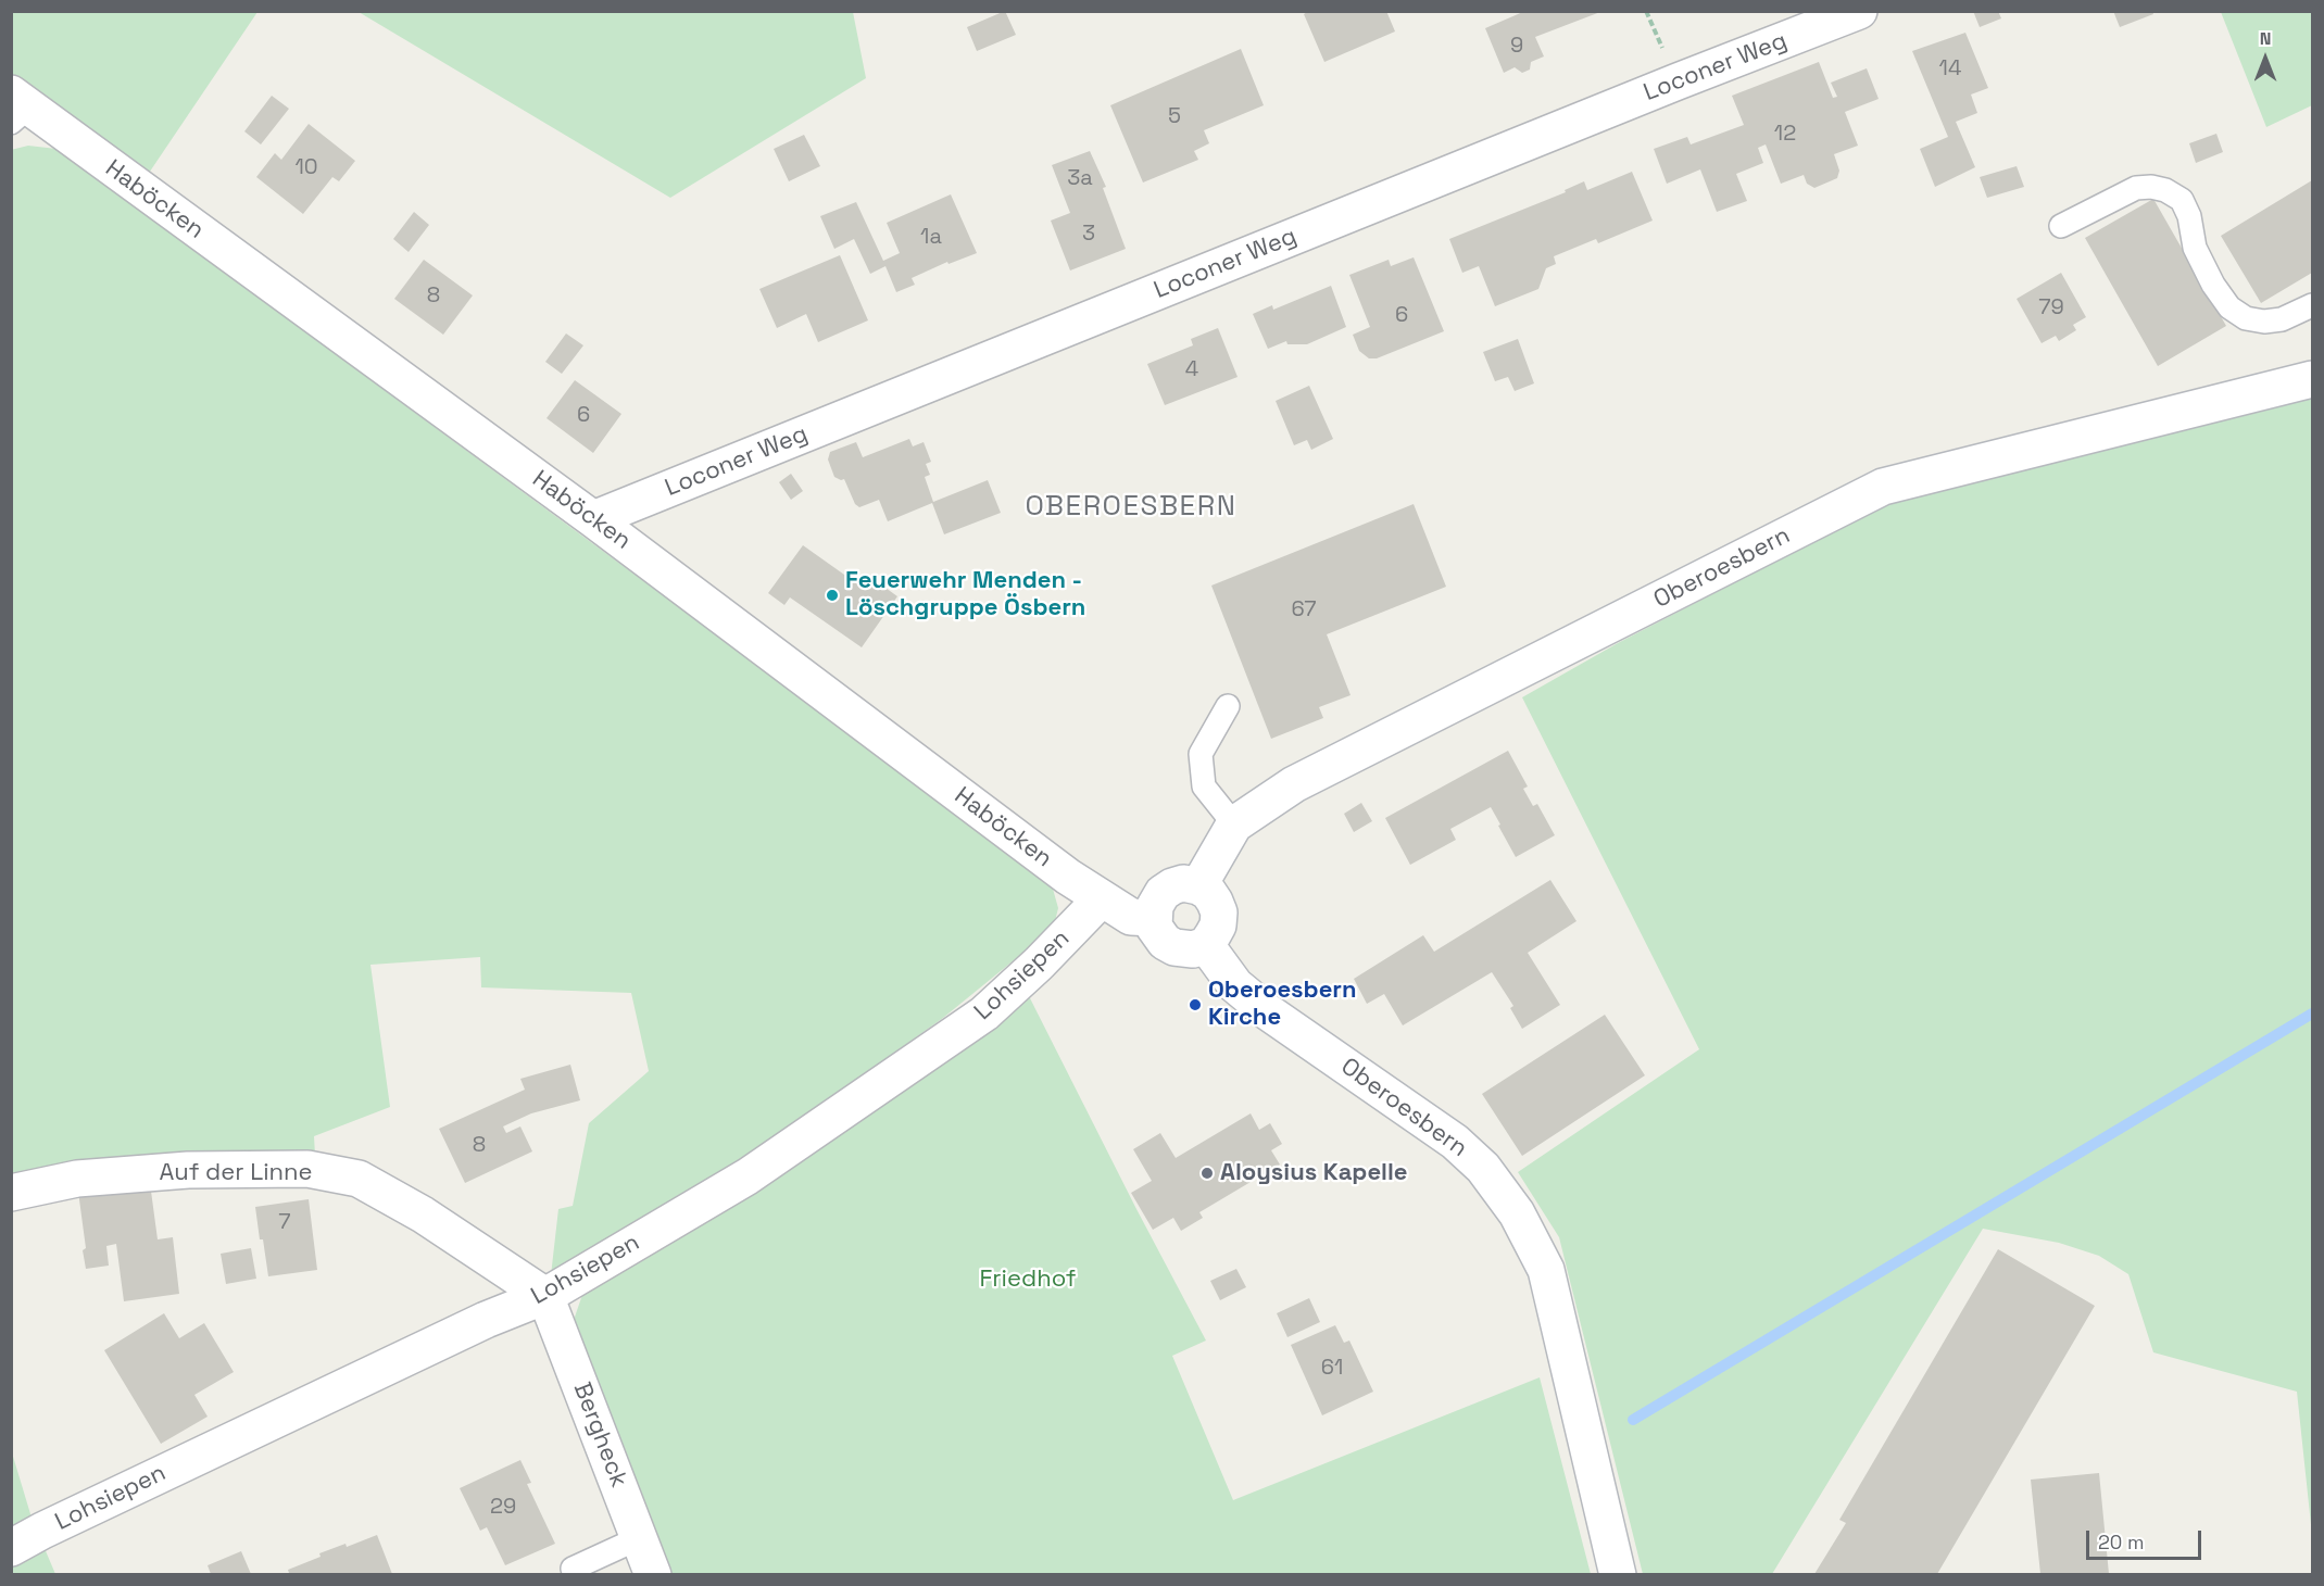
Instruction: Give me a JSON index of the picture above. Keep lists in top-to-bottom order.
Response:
{
  "streets": {
    "street": [
      "Loconer Weg",
      "Haböcken",
      "Oberoesbern",
      "Lohsiepen",
      "Auf der Linne",
      "Bergheck"
    ]
  },
  "crossings": [
    ["Loconer Weg", "Haböcken"],
    ["Haböcken", "Oberoesbern"],
    ["Haböcken", "Lohsiepen"],
    ["Lohsiepen", "Auf der Linne"],
    ["Lohsiepen", "Bergheck"],
    ["Auf der Linne", "Bergheck"]
  ],
  "districts": ["OBEROESBERN"],
  "parks": ["Friedhof"],
  "places": ["Feuerwehr Menden - Löschgruppe Ösbern", "Oberoesbern Kirche", "Aloysius Kapelle"],
  "house_numbers": [
    "9",
    "14",
    "5",
    "12",
    "10",
    "3a",
    "3",
    "1a",
    "8",
    "79",
    "6",
    "4",
    "6",
    "67",
    "8",
    "7",
    "61",
    "29"
  ],
  "scale_bar": "20 m",
  "north": "top"
}
